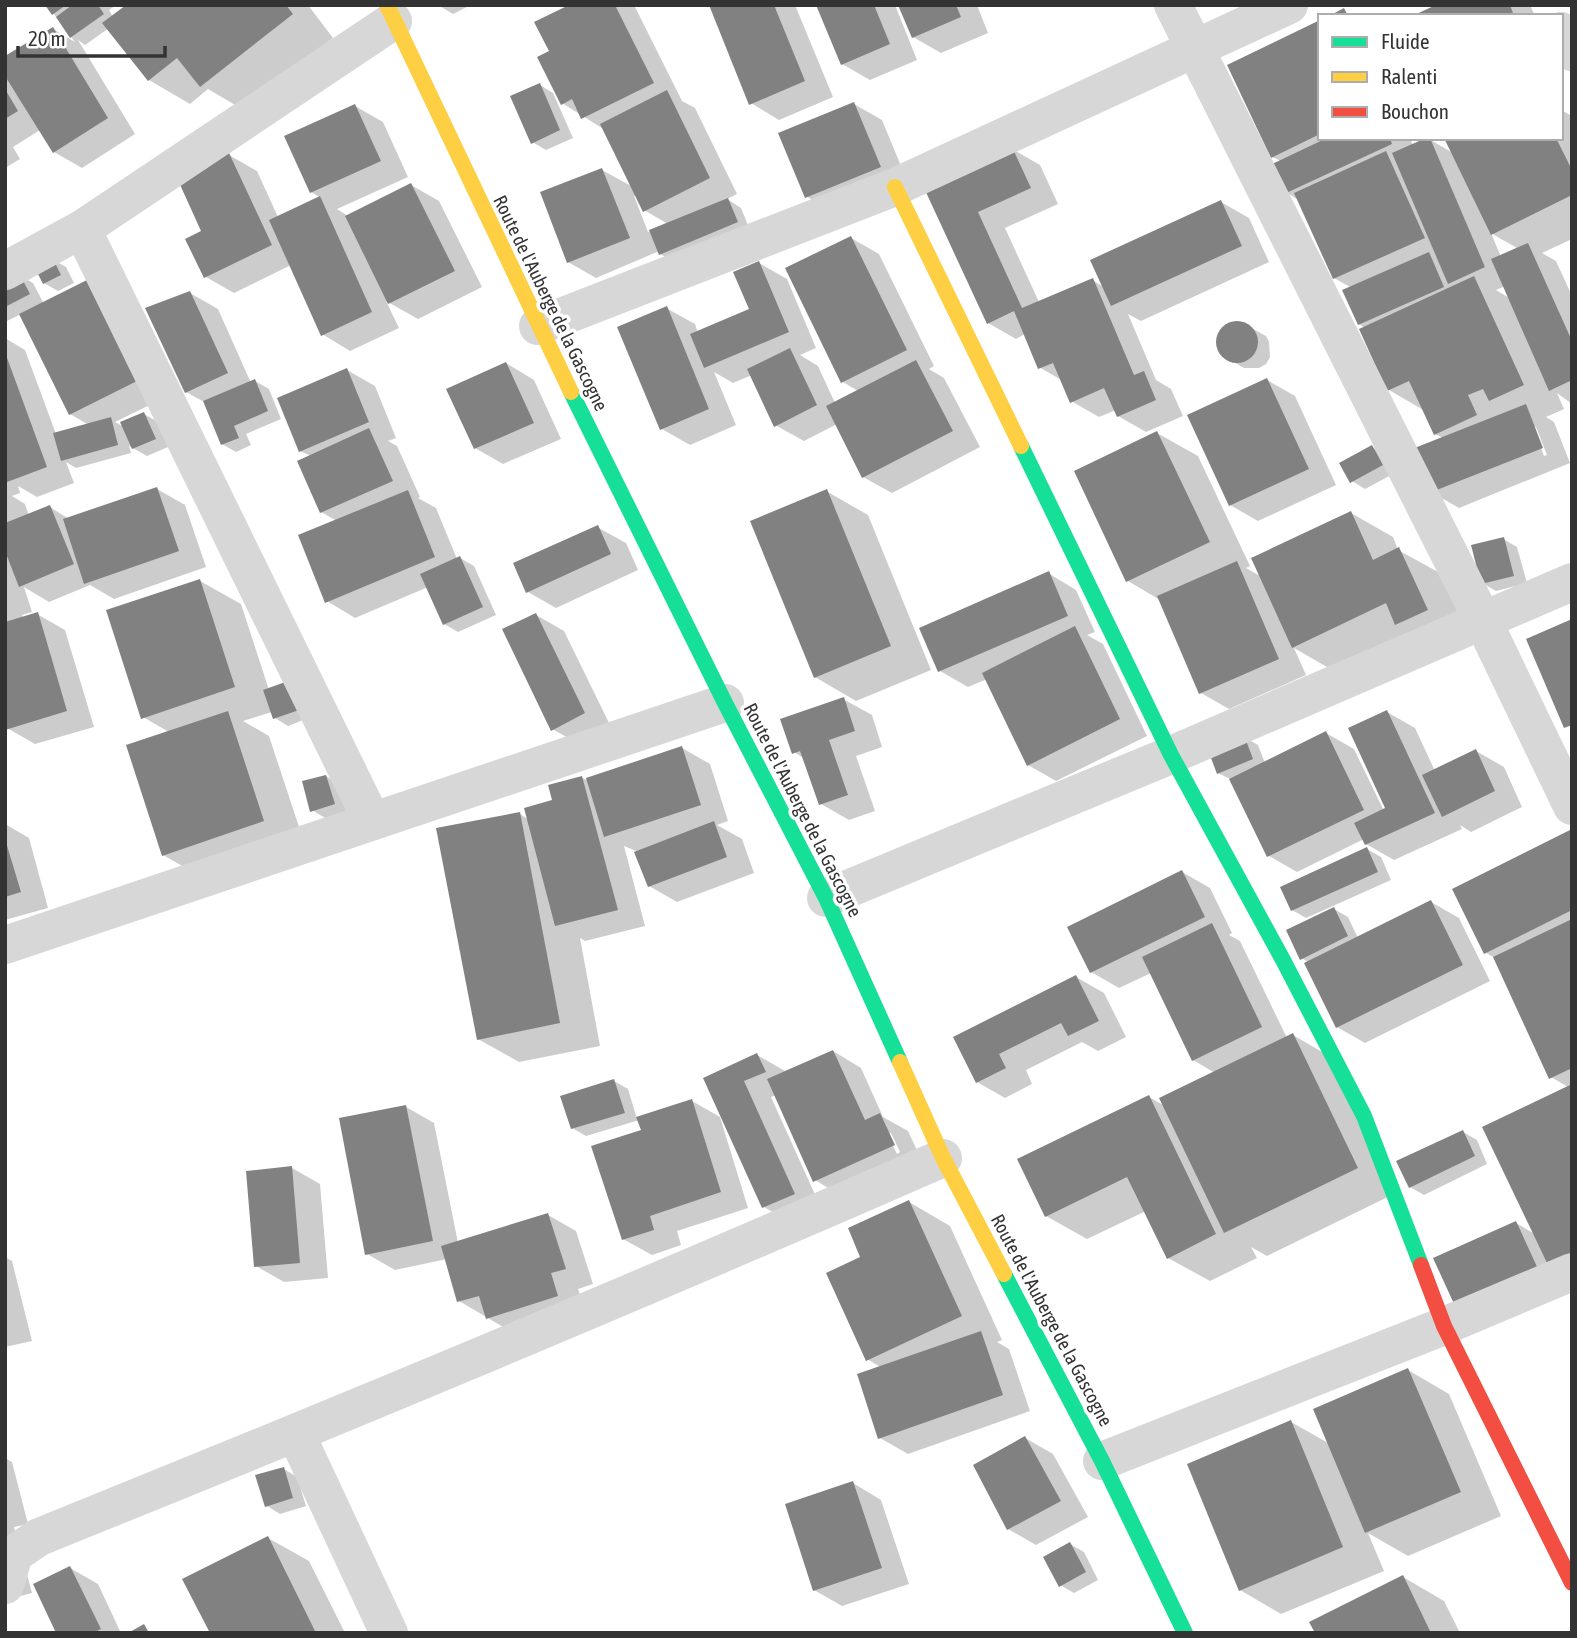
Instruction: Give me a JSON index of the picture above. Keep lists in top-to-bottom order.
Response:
{
  "streets": {
    "street": ["Route de l'Auberge de la Gascogne"]
  },
  "legend": ["Fluide", "Ralenti", "Bouchon"],
  "scale_bar": "20 m"
}
